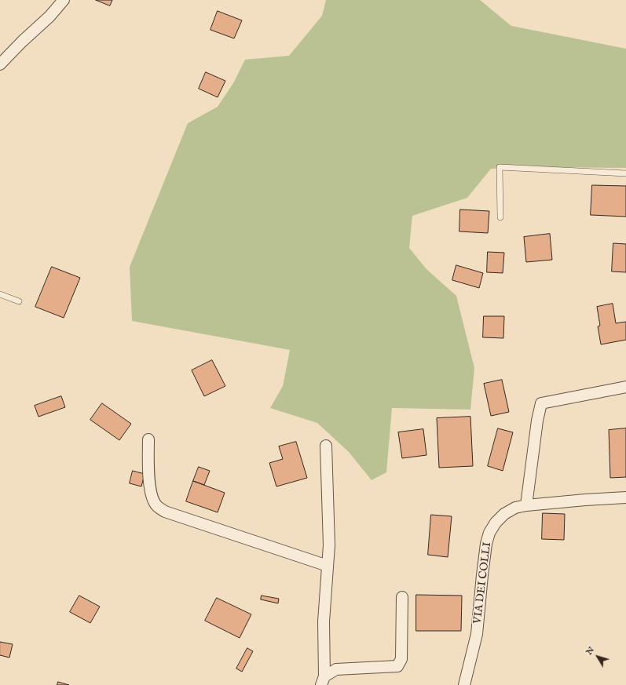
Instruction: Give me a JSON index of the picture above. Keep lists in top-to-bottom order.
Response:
{
  "streets": {
    "street": ["VIA DEI COLLI"]
  },
  "north": "top left"
}
